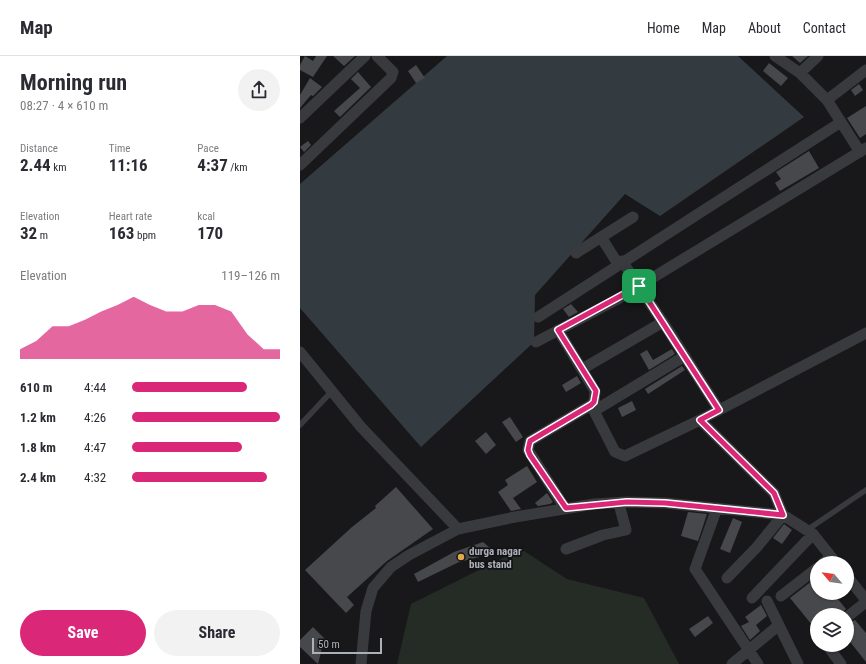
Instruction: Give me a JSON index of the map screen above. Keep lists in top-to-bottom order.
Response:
{
  "places": ["durga nagar bus stand"],
  "scale_bar": "50 m",
  "north": "top left",
  "page": {
    "header": "Map",
    "nav": [
      "Home",
      "Map",
      "About",
      "Contact"
    ],
    "heading": ["Morning run", "08:27 · 4 × 610 m"],
    "stats": [
      ["Distance", "2.44 km"],
      ["Time", "11:16"],
      ["Pace", "4:37 /km"],
      ["Elevation", "32 m"],
      ["Heart rate", "163 bpm"],
      ["kcal", "170"]
    ],
    "chart": ["Elevation", "119–126 m"],
    "list": [
      {
        "name": "610 m",
        "note": "4:44"
      },
      {
        "name": "1.2 km",
        "note": "4:26"
      },
      {
        "name": "1.8 km",
        "note": "4:47"
      },
      {
        "name": "2.4 km",
        "note": "4:32"
      }
    ],
    "buttons": ["Save", "Share"],
    "scale": "50 m"
  }
}
